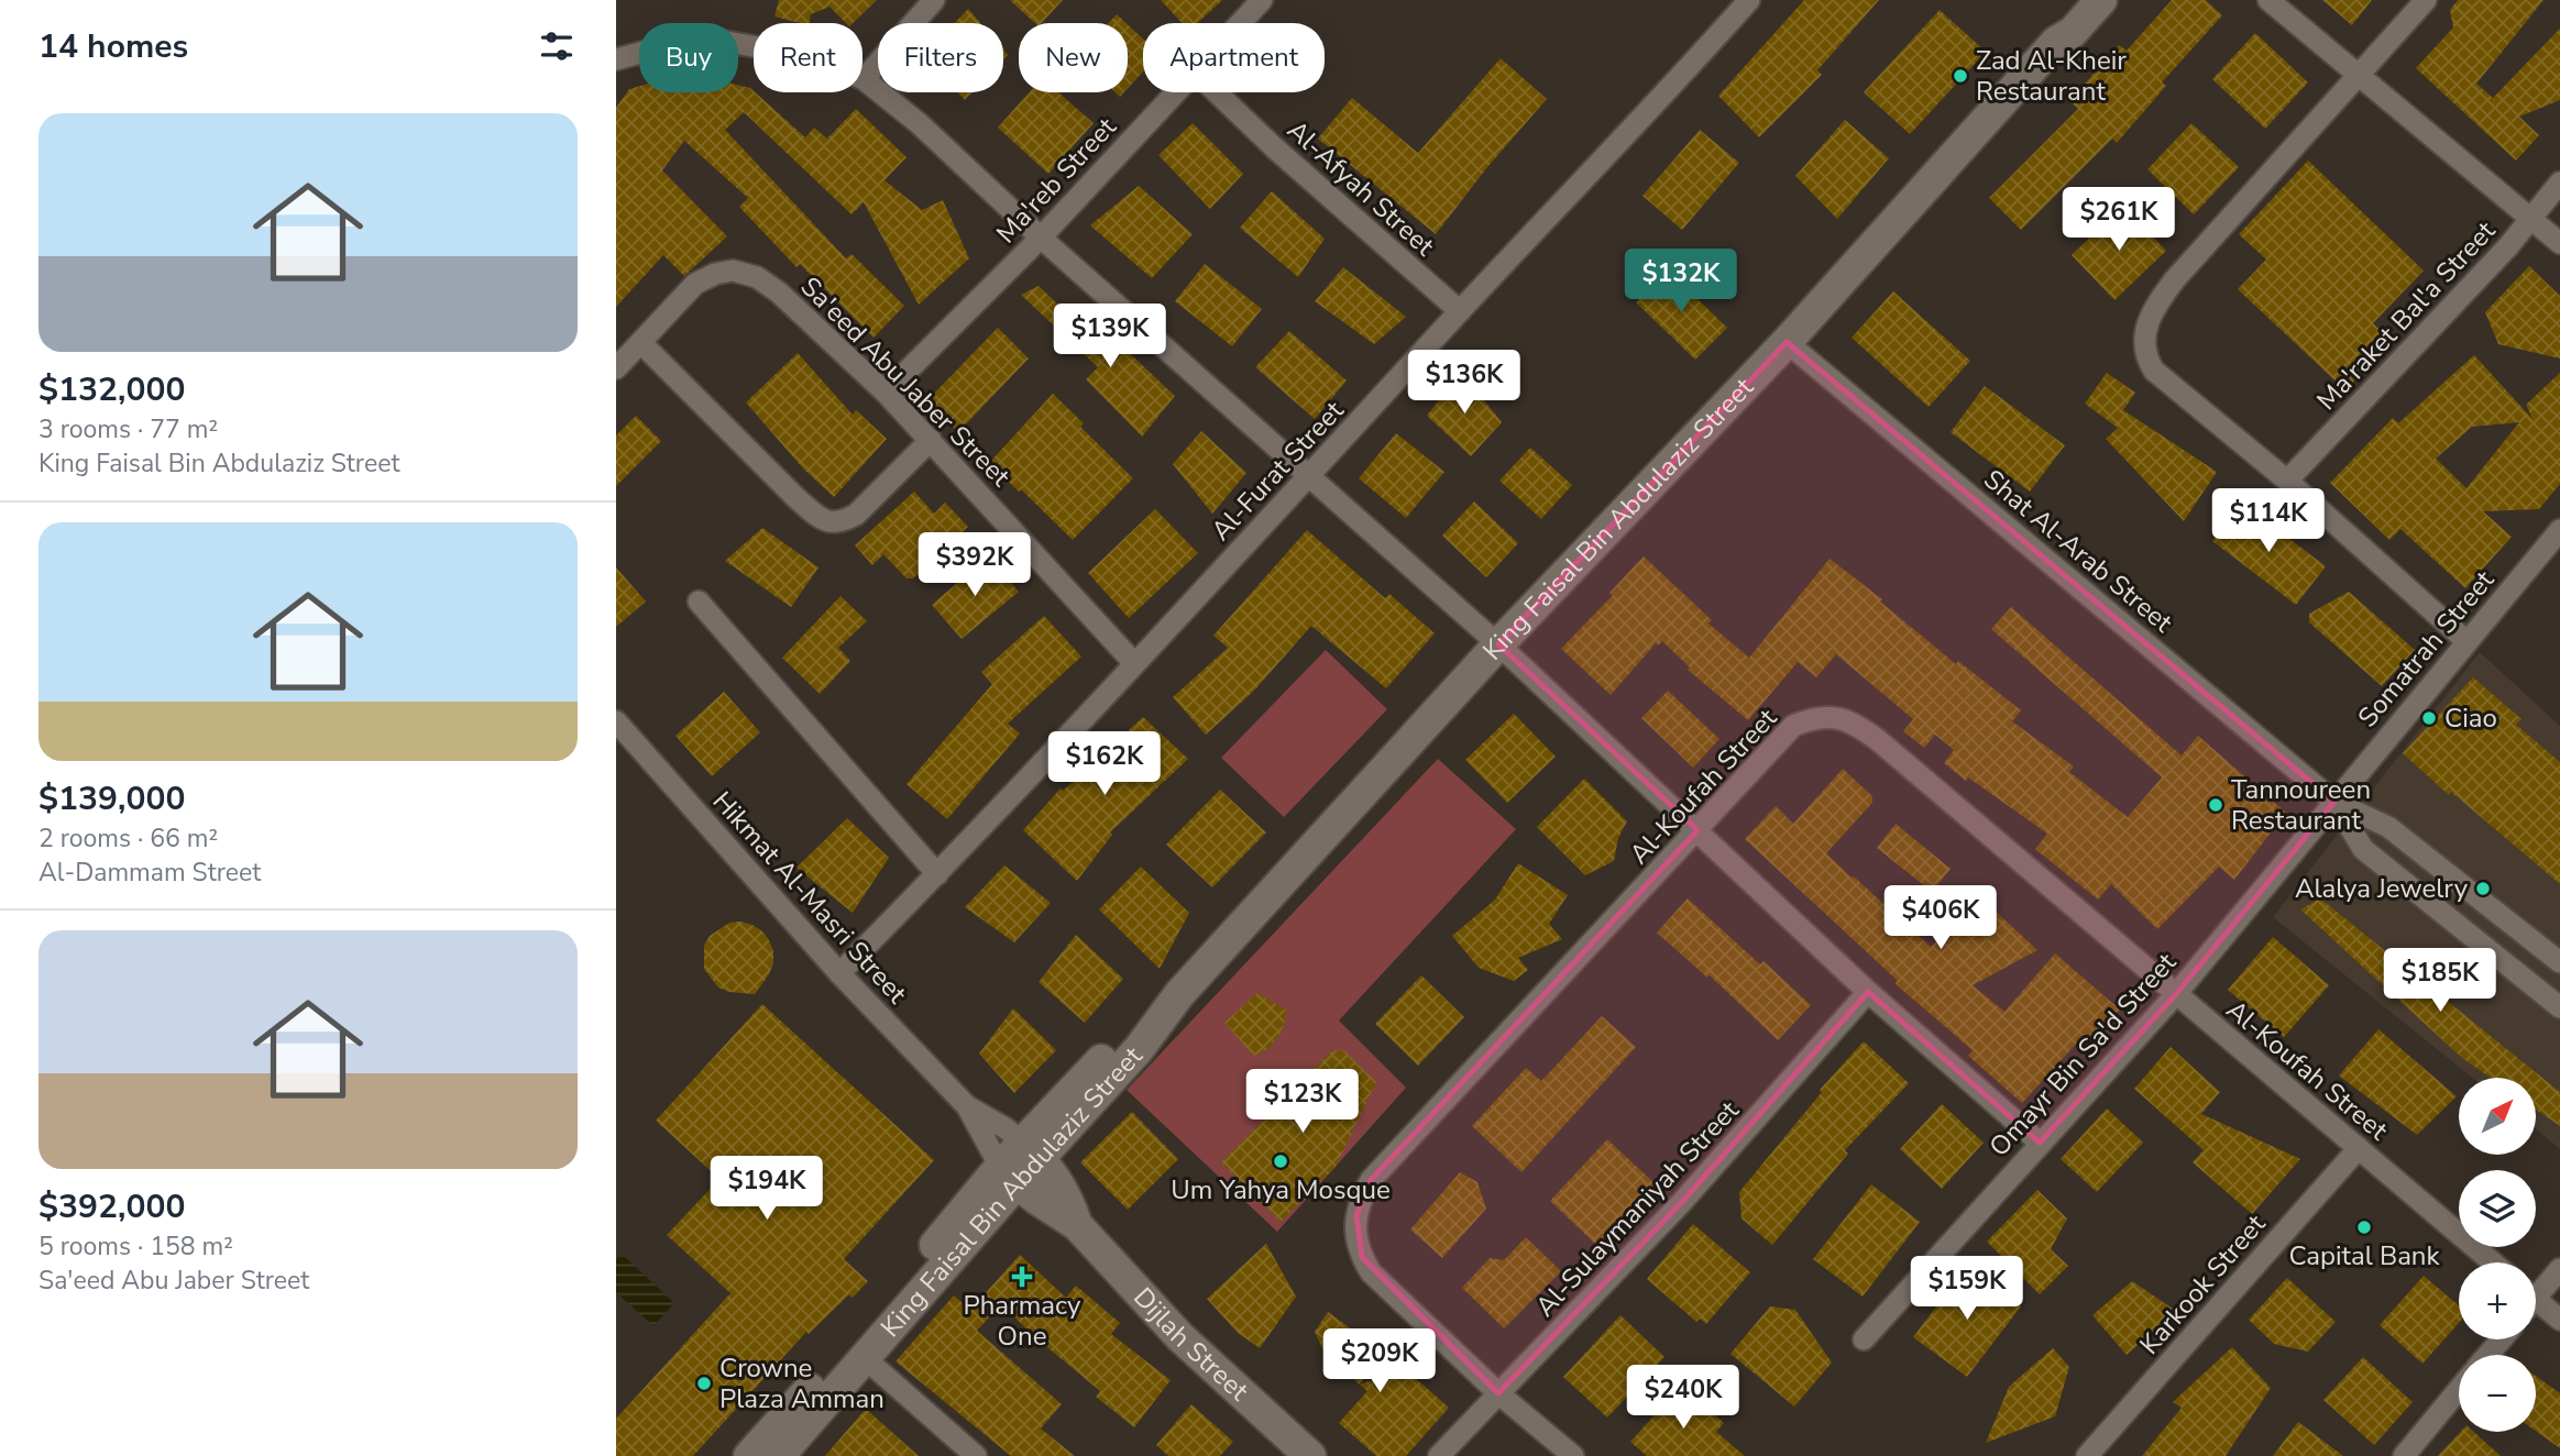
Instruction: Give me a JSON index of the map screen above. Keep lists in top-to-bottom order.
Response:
{
  "streets": {
    "main road": ["King Faisal Bin Abdulaziz Street", "Dijlah Street"],
    "street": [
      "Ma'reb Street",
      "Al-Afyah Street",
      "Ma'raket Bal'a Street",
      "Sa'eed Abu Jaber Street",
      "Al-Furat Street",
      "Shat Al-Arab Street",
      "Somatrah Street",
      "Al-Koufah Street",
      "Hikmat Al-Masri Street",
      "Omayr Bin Sa'd Street",
      "Al-Sulaymaniyah Street",
      "Karkook Street"
    ]
  },
  "crossings": [
    ["Ma'reb Street", "Sa'eed Abu Jaber Street"],
    ["Al-Afyah Street", "Al-Furat Street"],
    ["Sa'eed Abu Jaber Street", "Al-Furat Street"],
    ["Al-Furat Street", "Hikmat Al-Masri Street"],
    ["King Faisal Bin Abdulaziz Street", "Shat Al-Arab Street"],
    ["King Faisal Bin Abdulaziz Street", "Hikmat Al-Masri Street"],
    ["King Faisal Bin Abdulaziz Street", "Dijlah Street"],
    ["Shat Al-Arab Street", "Somatrah Street"],
    ["Shat Al-Arab Street", "Omayr Bin Sa'd Street"],
    ["Somatrah Street", "Omayr Bin Sa'd Street"],
    ["Al-Koufah Street", "Omayr Bin Sa'd Street"],
    ["Al-Koufah Street", "Al-Sulaymaniyah Street"],
    ["Al-Koufah Street", "Karkook Street"],
    ["Hikmat Al-Masri Street", "Dijlah Street"]
  ],
  "places": {
    "other": [
      "Zad Al-Kheir Restaurant",
      "Ciao",
      "Tannoureen Restaurant",
      "Alalya Jewelry",
      "Um Yahya Mosque",
      "Capital Bank",
      "Crowne Plaza Amman"
    ],
    "health": ["Pharmacy One"]
  },
  "north": "top right",
  "page": {
    "heading": "14 homes",
    "chip": [
      "Buy",
      "Rent",
      "Filters",
      "New",
      "Apartment"
    ],
    "list": [
      {
        "name": "$132,000",
        "note": "3 rooms · 77 m² · King Faisal Bin Abdulaziz Street"
      },
      {
        "name": "$139,000",
        "note": "2 rooms · 66 m² · Al-Dammam Street"
      },
      {
        "name": "$392,000",
        "note": "5 rooms · 158 m² · Sa'eed Abu Jaber Street"
      }
    ],
    "price": [
      "$261K",
      "$132K",
      "$139K",
      "$136K",
      "$114K",
      "$392K",
      "$162K",
      "$406K",
      "$185K",
      "$123K",
      "$194K",
      "$159K",
      "$209K",
      "$240K"
    ],
    "map_buttons": ["+", "−"]
  }
}
